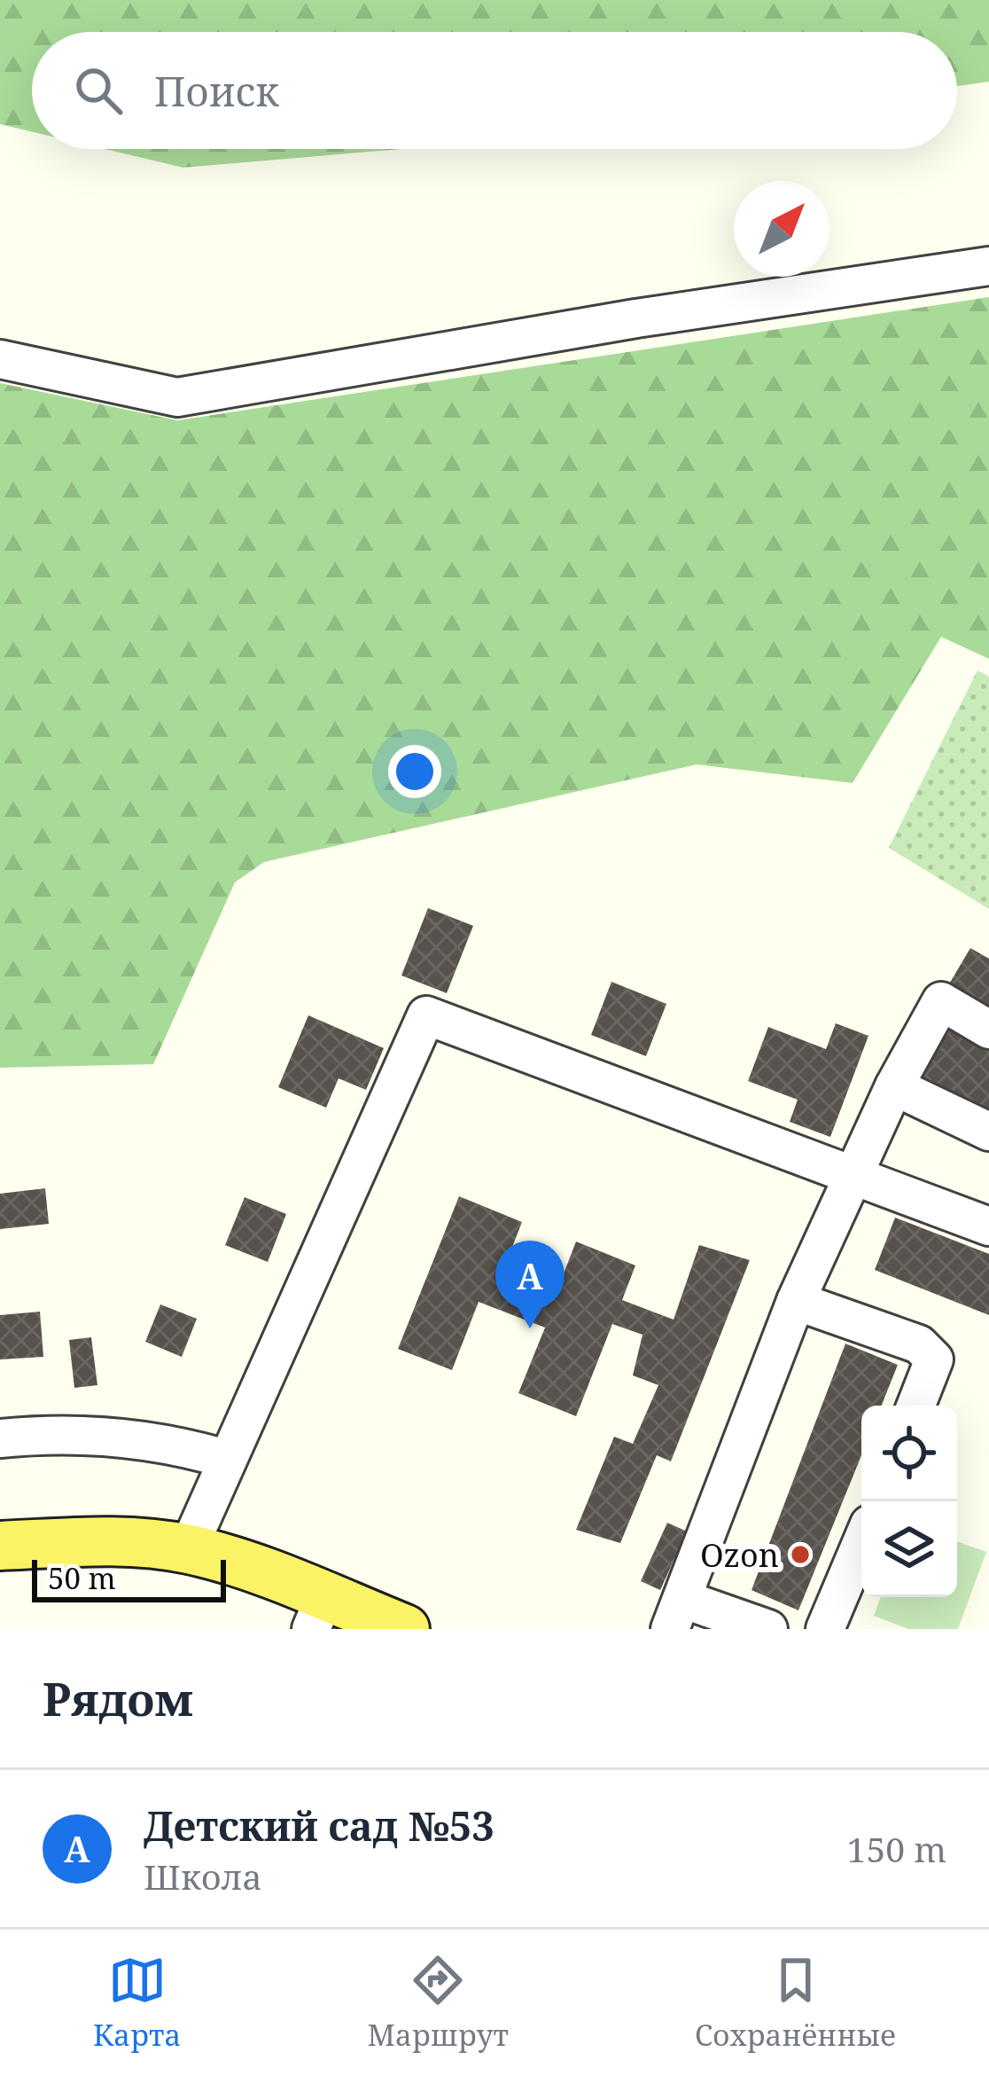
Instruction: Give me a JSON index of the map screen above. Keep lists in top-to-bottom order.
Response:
{
  "places": ["Ozon"],
  "scale_bar": "50 m",
  "north": "top right",
  "page": {
    "search": "Поиск",
    "pins": "A",
    "scale": "50 m",
    "heading": "Рядом",
    "list": [
      {
        "mark": "A",
        "name": "Детский сад №53",
        "note": "Школа",
        "value": "150 m"
      }
    ],
    "nav": ["Карта", "Маршрут", "Сохранённые"]
  }
}
